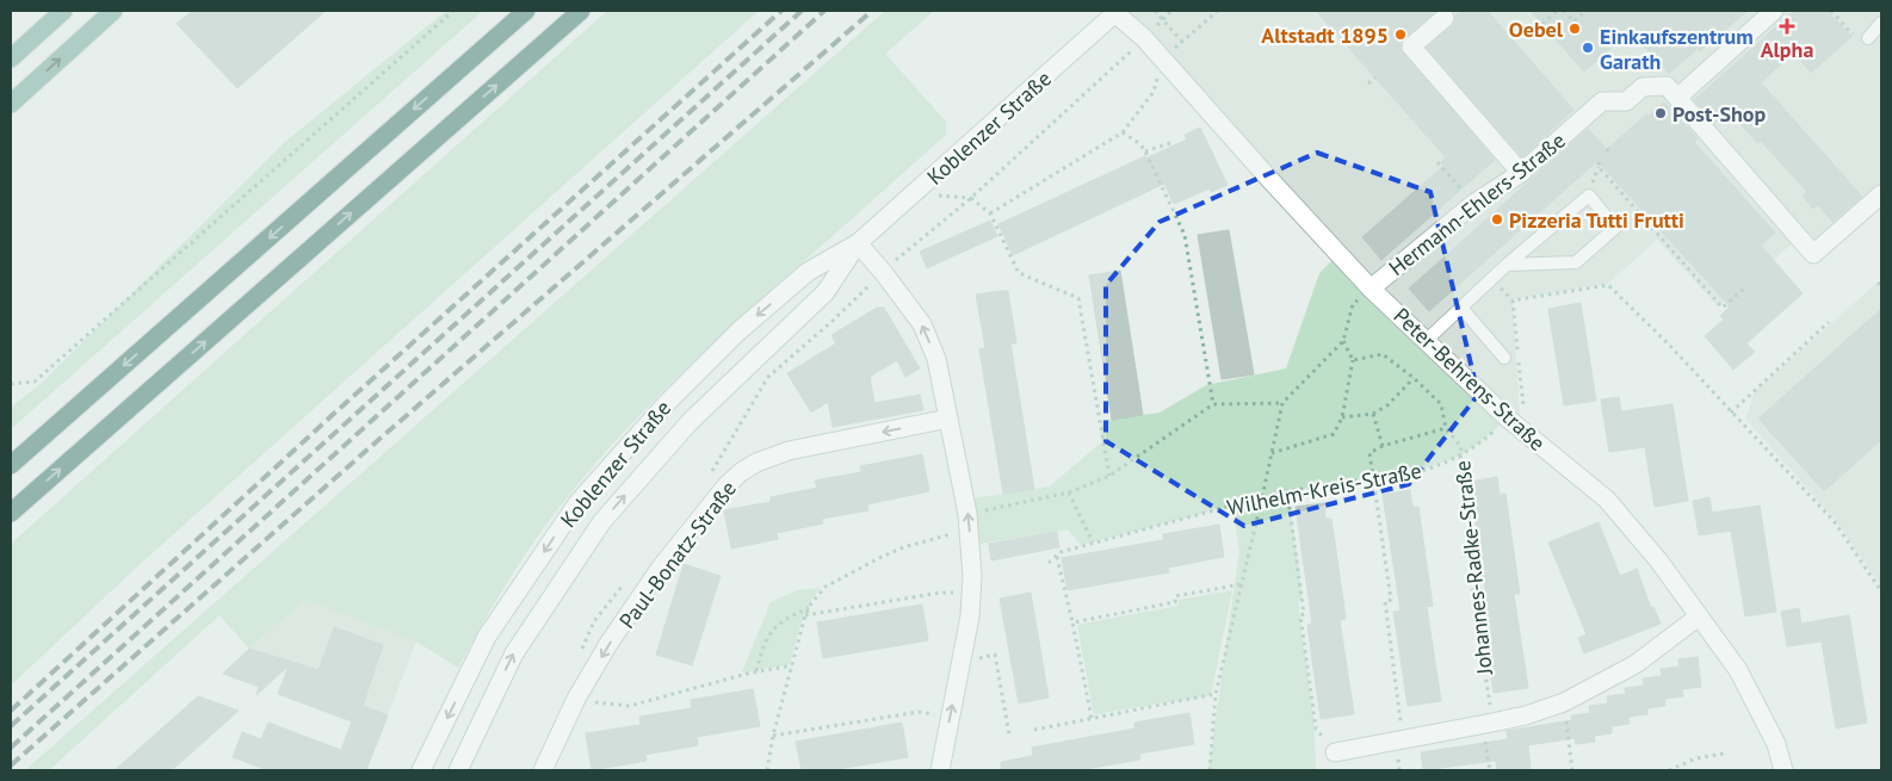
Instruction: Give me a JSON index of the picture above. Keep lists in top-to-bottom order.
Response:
{
  "streets": {
    "street": [
      "Koblenzer Straße",
      "Hermann-Ehlers-Straße",
      "Peter-Behrens-Straße",
      "Paul-Bonatz-Straße"
    ],
    "path": ["Wilhelm-Kreis-Straße", "Johannes-Radke-Straße"]
  },
  "crossings": [
    ["Koblenzer Straße", "Peter-Behrens-Straße"],
    ["Hermann-Ehlers-Straße", "Peter-Behrens-Straße"],
    ["Peter-Behrens-Straße", "Wilhelm-Kreis-Straße"],
    ["Wilhelm-Kreis-Straße", "Johannes-Radke-Straße"]
  ],
  "one_way": ["Paul-Bonatz-Straße"],
  "places": {
    "health": ["Alpha"],
    "other": [
      "Oebel",
      "Altstadt 1895",
      "Einkaufszentrum Garath",
      "Post-Shop",
      "Pizzeria Tutti Frutti"
    ]
  }
}
